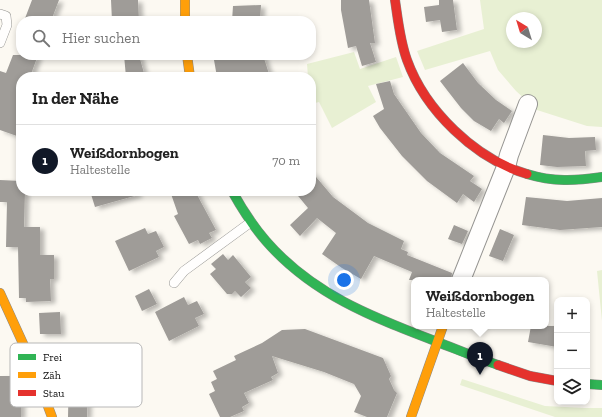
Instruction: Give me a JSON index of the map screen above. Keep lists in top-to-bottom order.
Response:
{
  "legend": ["Frei", "Zäh", "Stau"],
  "north": "top left",
  "page": {
    "search": "Hier suchen",
    "heading": "In der Nähe",
    "list": [
      {
        "mark": "1",
        "name": "Weißdornbogen",
        "note": "Haltestelle",
        "value": "70 m"
      }
    ],
    "popup": ["Weißdornbogen", "Haltestelle"],
    "map_buttons": ["+", "−"],
    "pins": "1"
  }
}
